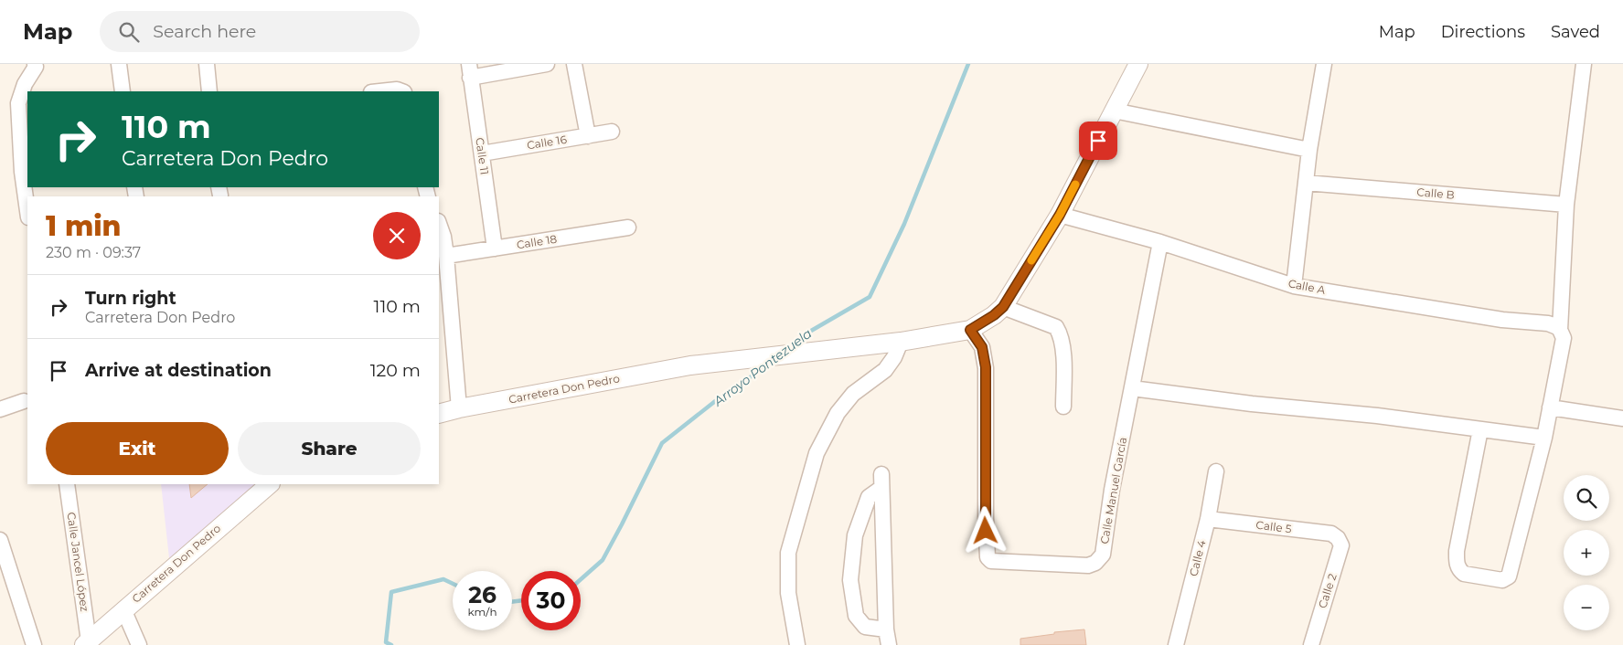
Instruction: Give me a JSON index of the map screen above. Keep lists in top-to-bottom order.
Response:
{
  "streets": {
    "street": [
      "Calle 16",
      "Calle 11",
      "Calle B",
      "Calle 18",
      "Calle A",
      "Carretera Don Pedro",
      "Calle Manuel García",
      "Calle 5",
      "Calle 4",
      "Calle Jancel López",
      "Calle 2"
    ]
  },
  "crossings": [
    ["Calle 16", "Calle 11"],
    ["Calle 11", "Calle 18"],
    ["Calle A", "Calle Manuel García"],
    ["Carretera Don Pedro", "Calle Jancel López"],
    ["Calle 5", "Calle 4"],
    ["Calle 5", "Calle 2"]
  ],
  "water": ["Arroyo Pontezuela"],
  "page": {
    "header": "Map",
    "search": "Search here",
    "nav": ["Map", "Directions", "Saved"],
    "turn": ["110 m", "Carretera Don Pedro"],
    "heading": ["1 min", "230 m · 09:37"],
    "list": [
      {
        "name": "Turn right",
        "note": "Carretera Don Pedro",
        "value": "110 m"
      },
      {
        "name": "Arrive at destination",
        "value": "120 m"
      }
    ],
    "buttons": ["Exit", "Share"],
    "map_buttons": ["+", "−"],
    "speed": "26 km/h",
    "limit": "30"
  }
}
